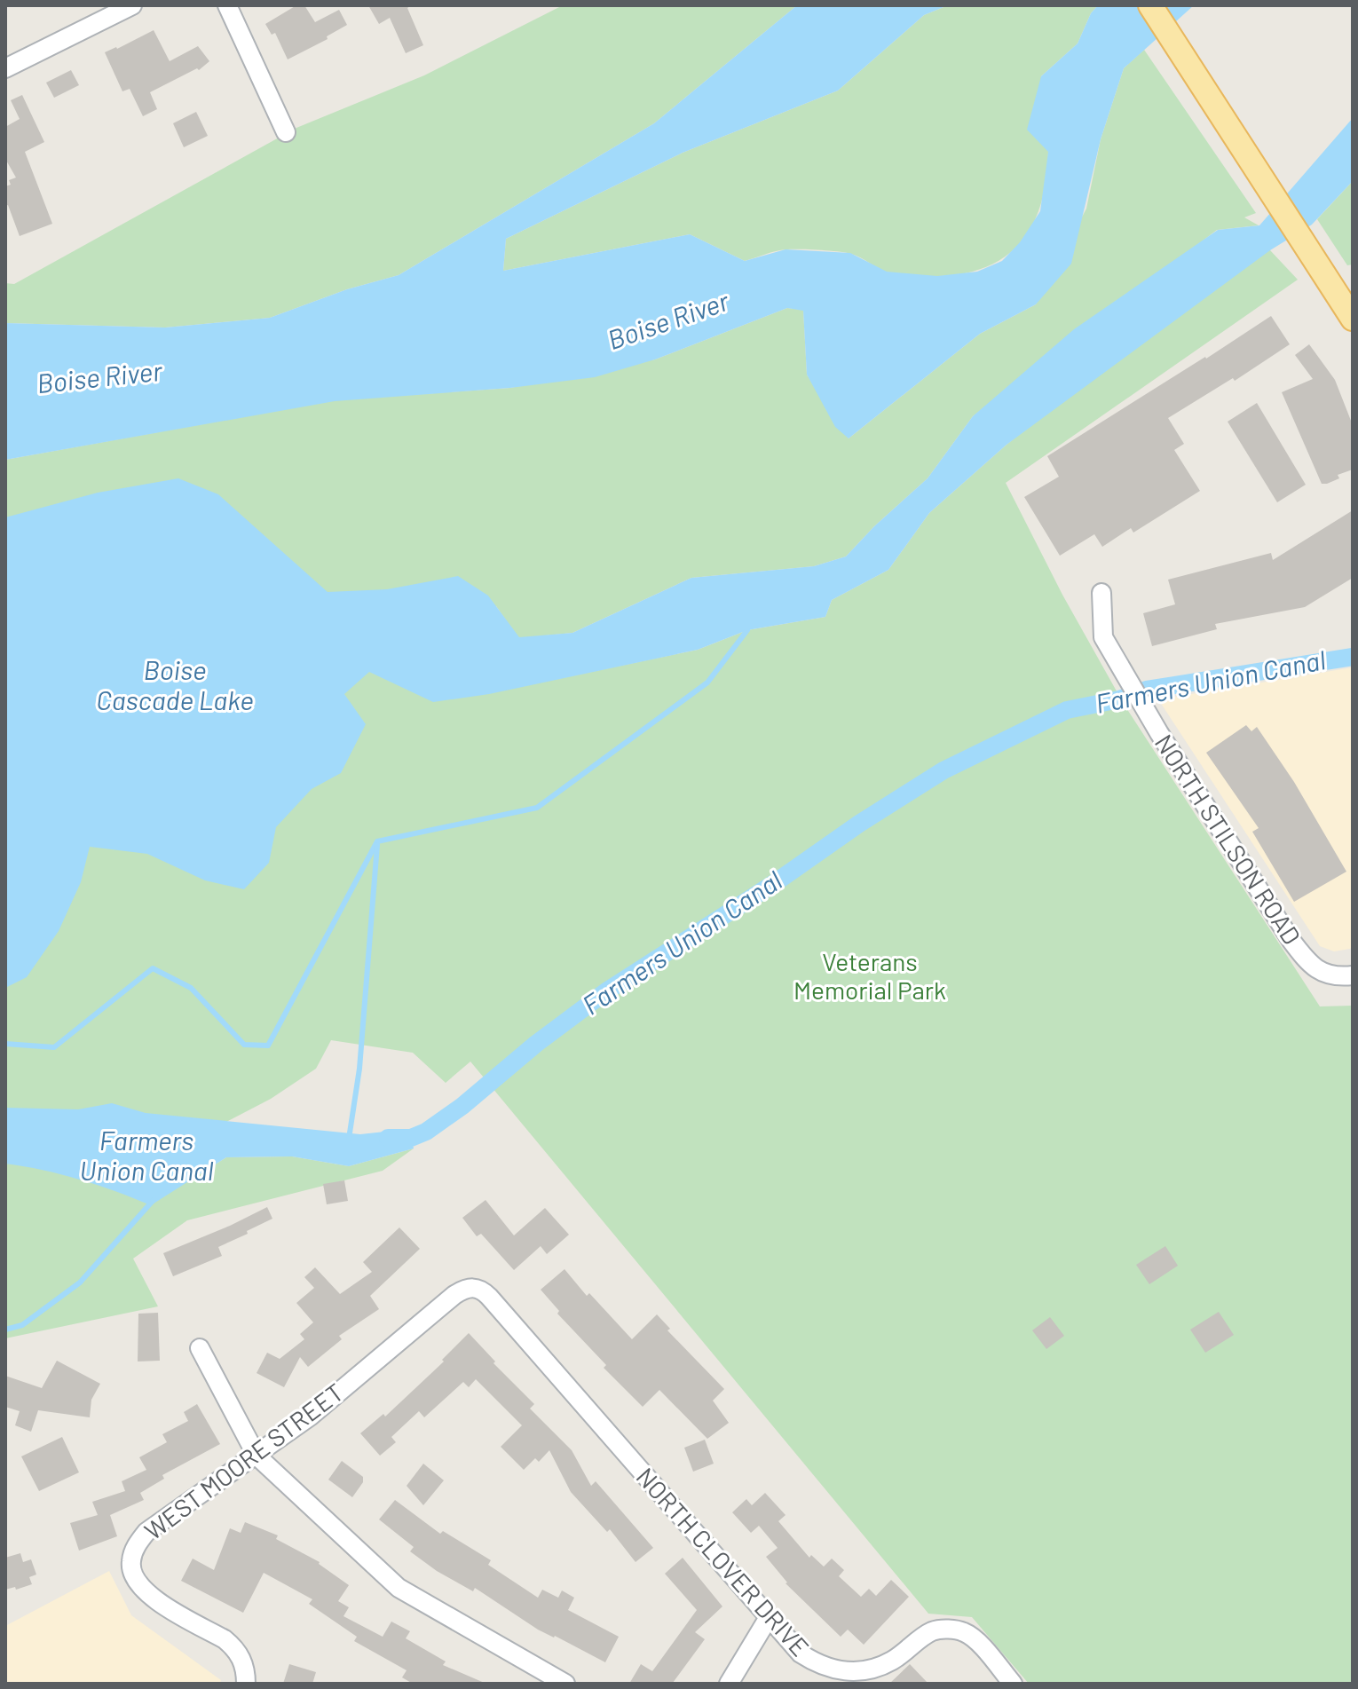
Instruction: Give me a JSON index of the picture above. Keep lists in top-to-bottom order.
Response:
{
  "streets": {
    "street": ["NORTH STILSON ROAD", "WEST MOORE STREET", "NORTH CLOVER DRIVE"]
  },
  "crossings": [
    ["WEST MOORE STREET", "NORTH CLOVER DRIVE"]
  ],
  "water": ["Boise River", "Boise Cascade Lake", "Farmers Union Canal"],
  "parks": ["Veterans Memorial Park"]
}
